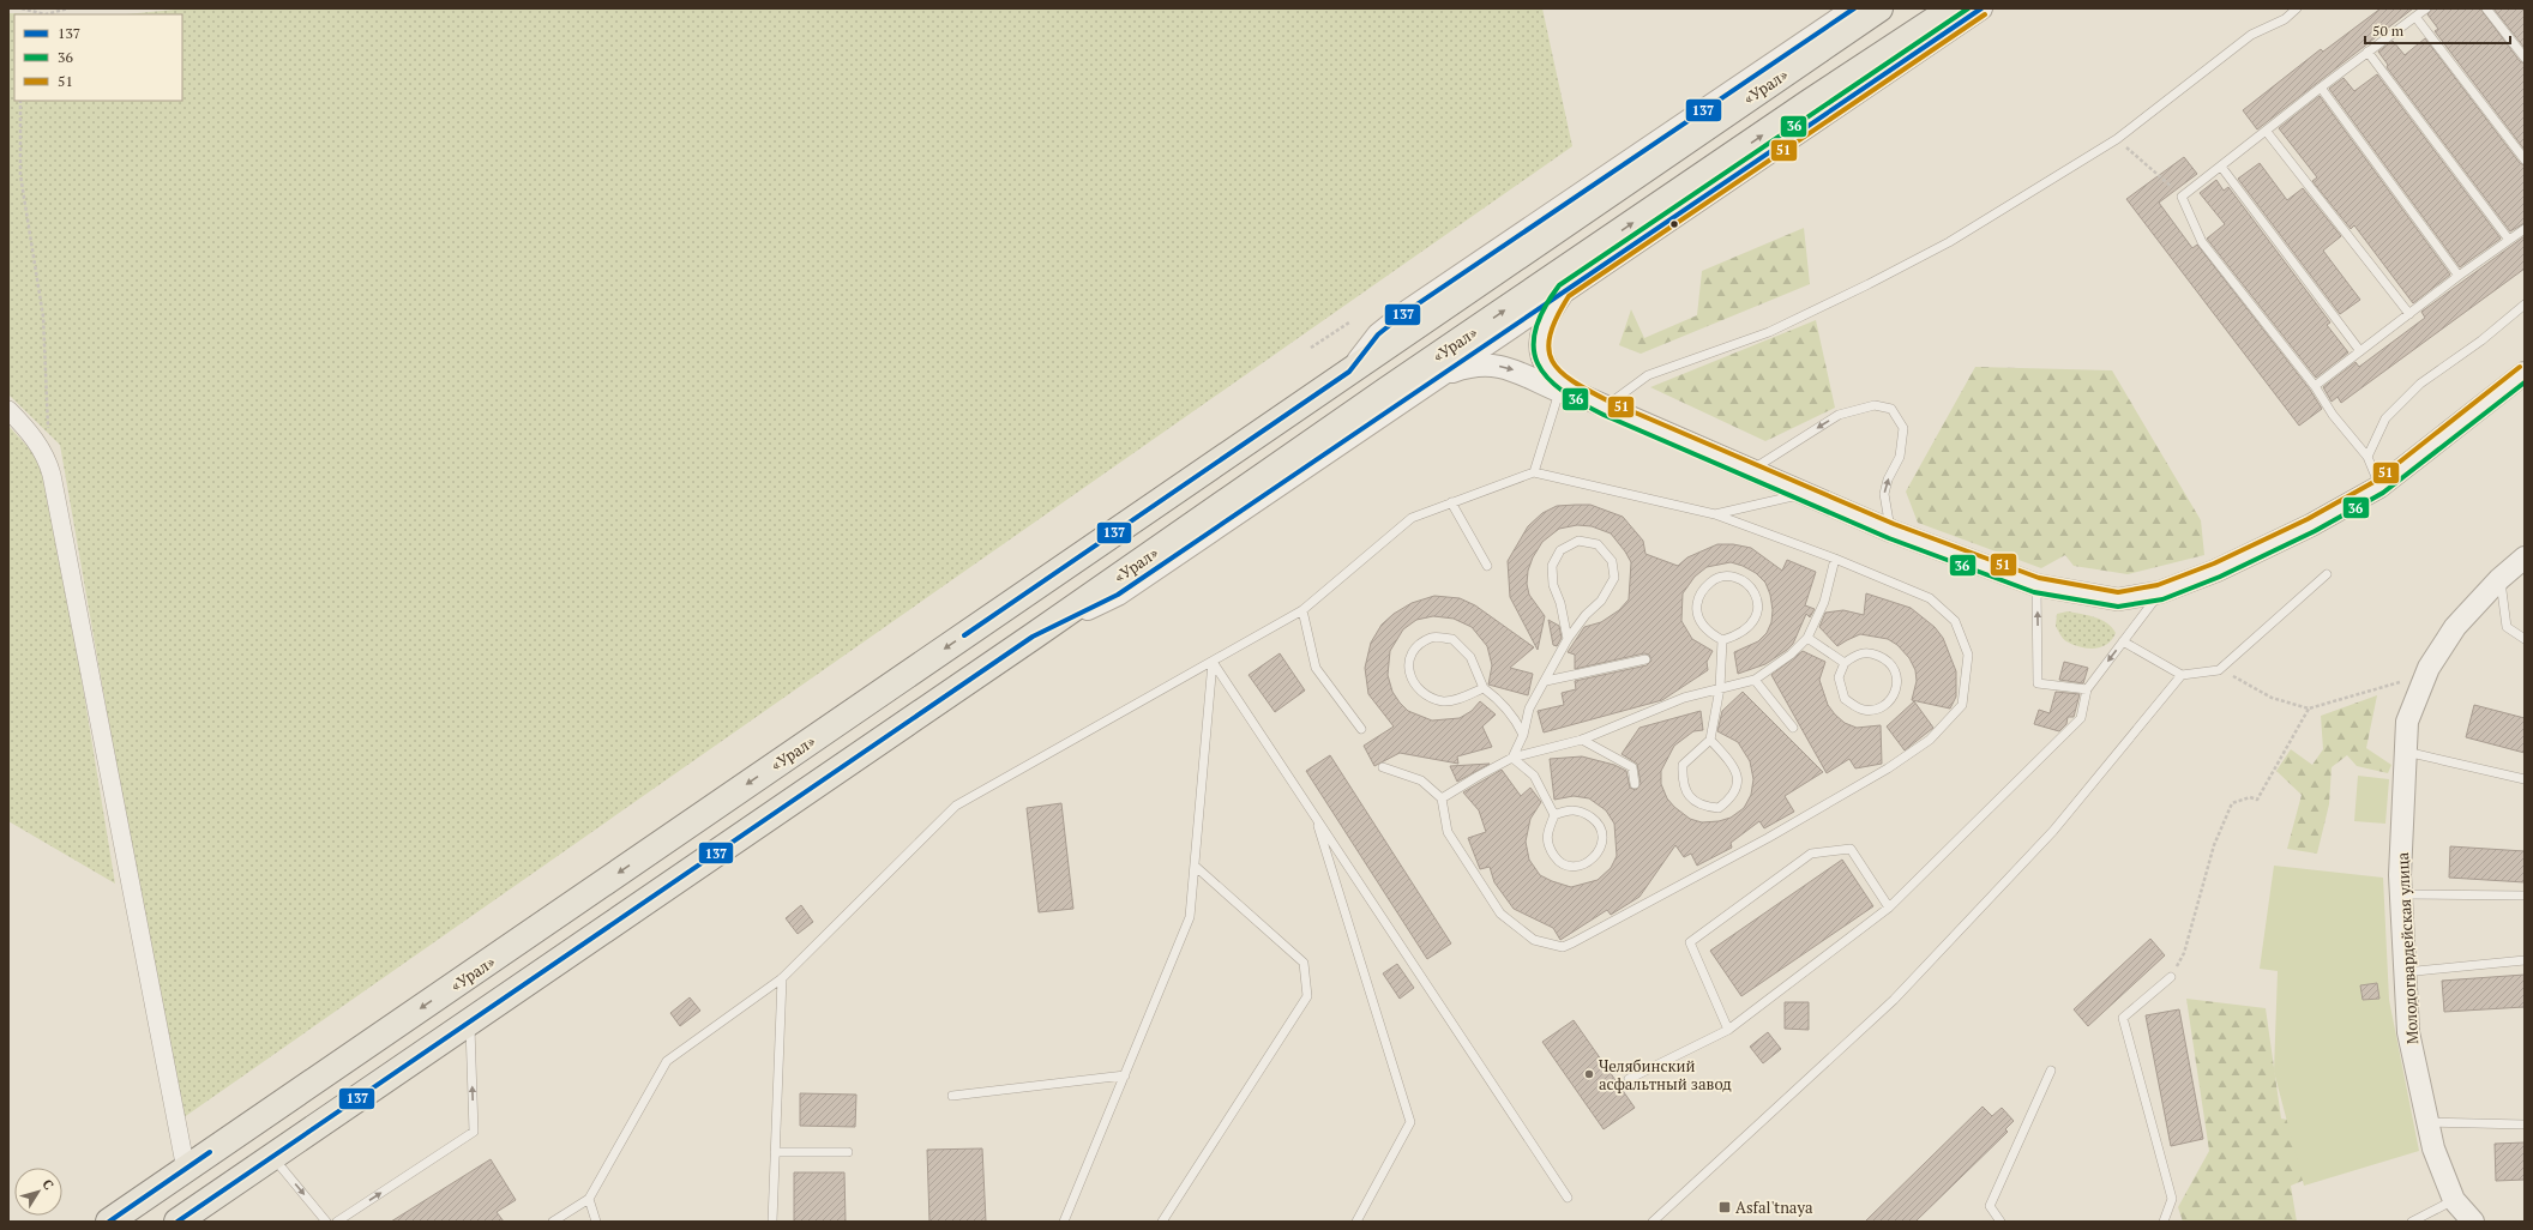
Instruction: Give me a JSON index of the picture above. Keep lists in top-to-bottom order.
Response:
{
  "streets": {
    "main road": ["«Урал»"],
    "street": ["Молодогвардейская улица"]
  },
  "places": {
    "other": ["Челябинский асфальтный завод"],
    "transit": ["Asfal'tnaya"]
  },
  "lines": ["transit line 137", "transit line 36", "transit line 51"],
  "legend": ["137", "36", "51"],
  "scale_bar": "50 m",
  "north": "top right"
}
